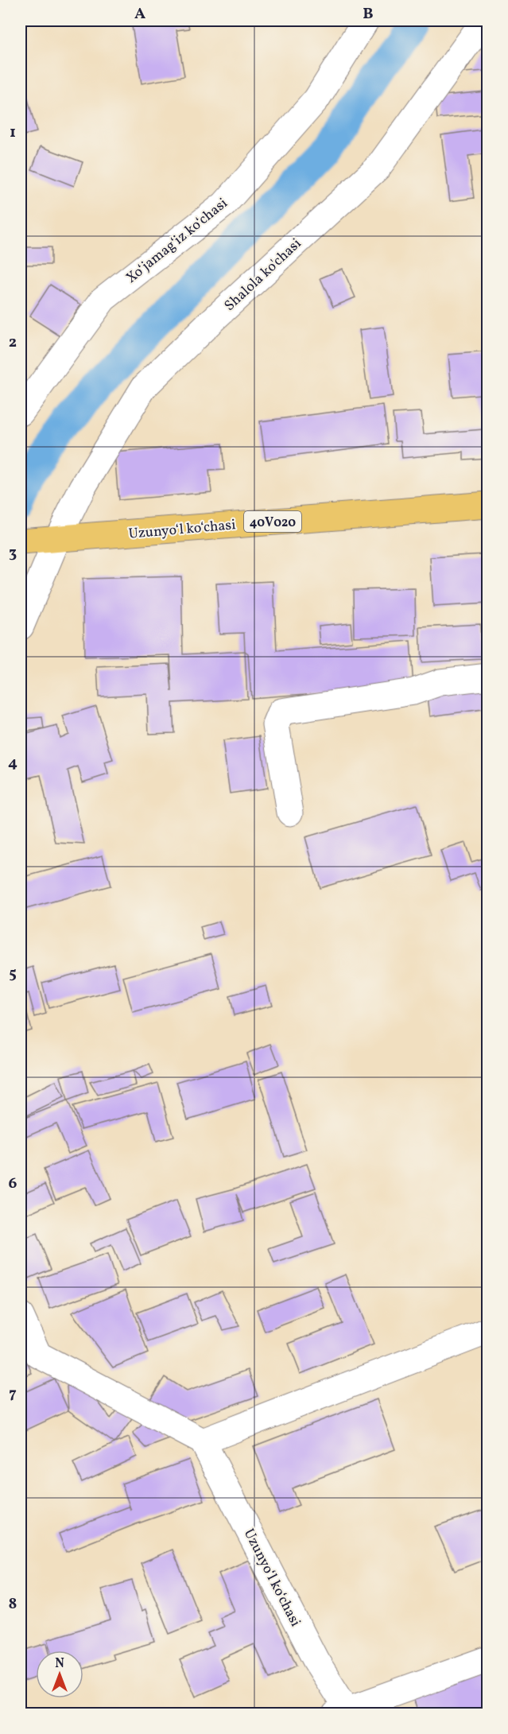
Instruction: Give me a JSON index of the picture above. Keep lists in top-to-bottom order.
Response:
{
  "streets": {
    "main road": ["40V020", "Uzunyoʻl koʻchasi"],
    "street": ["Xoʻjamagʻiz koʻchasi", "Shalola ko'chasi"]
  },
  "crossings": [
    ["Shalola ko'chasi", "40V020"],
    ["Shalola ko'chasi", "Uzunyoʻl koʻchasi"],
    ["40V020", "Uzunyoʻl koʻchasi"]
  ],
  "north": "top",
  "grid": {
    "columns": ["A", "B"],
    "rows": [
      "1",
      "2",
      "3",
      "4",
      "5",
      "6",
      "7",
      "8"
    ]
  }
}
